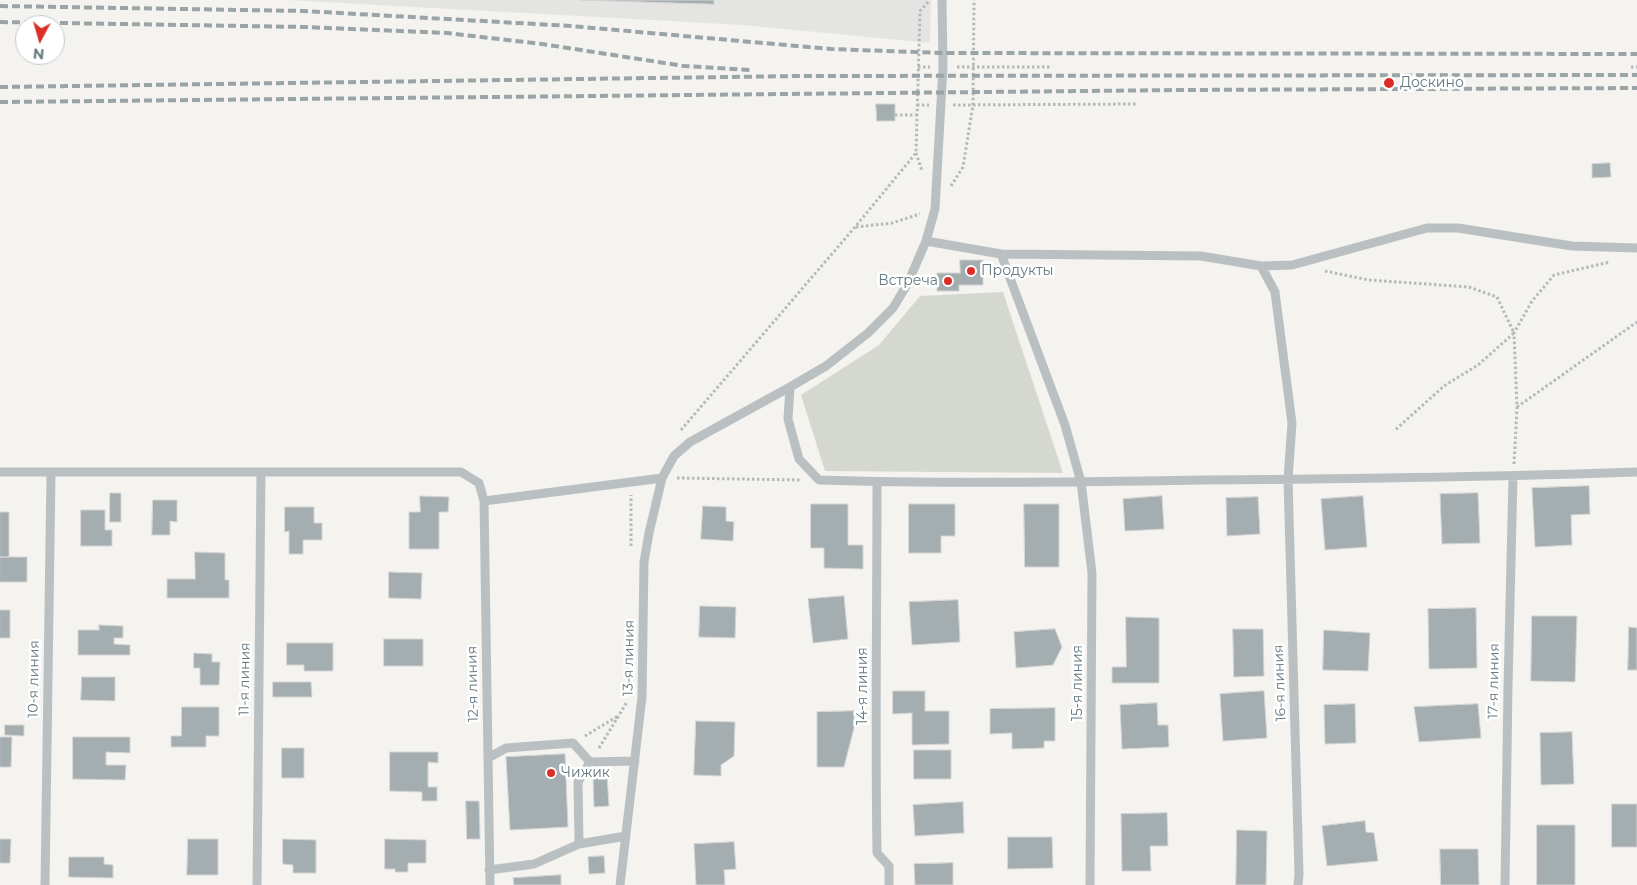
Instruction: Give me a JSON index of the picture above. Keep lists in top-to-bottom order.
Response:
{
  "streets": {
    "street": [
      "13-я линия",
      "10-я линия",
      "11-я линия",
      "17-я линия",
      "15-я линия",
      "16-я линия",
      "12-я линия",
      "14-я линия"
    ]
  },
  "crossings": [
    ["11-я линия", "12-я линия"]
  ],
  "places": [
    "Доскино",
    "Продукты",
    "Встреча",
    "Чижик"
  ],
  "north": "bottom"
}
